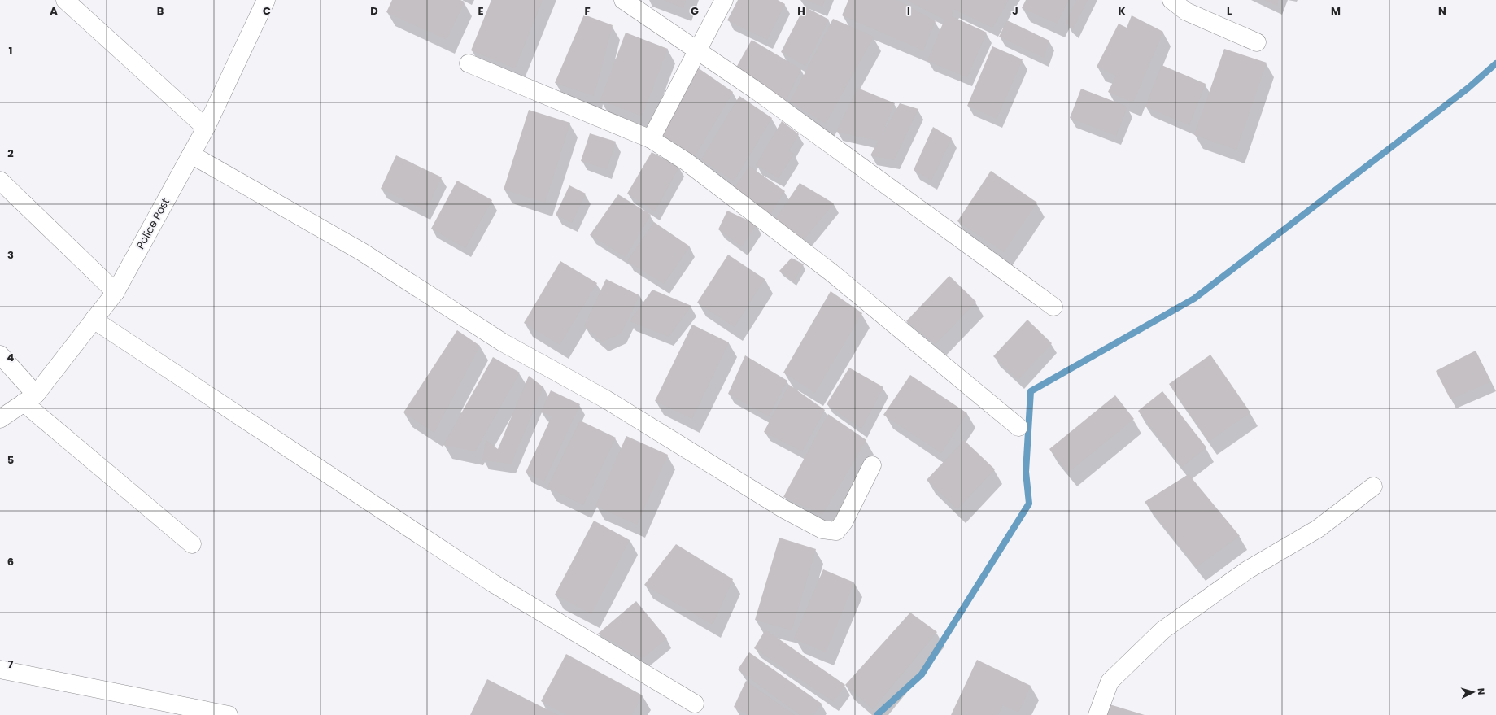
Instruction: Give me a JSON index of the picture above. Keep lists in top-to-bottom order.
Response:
{
  "streets": {
    "street": ["Police Post"]
  },
  "north": "right",
  "grid": {
    "columns": [
      "A",
      "B",
      "C",
      "D",
      "E",
      "F",
      "G",
      "H",
      "I",
      "J",
      "K",
      "L",
      "M",
      "N"
    ],
    "rows": [
      "1",
      "2",
      "3",
      "4",
      "5",
      "6",
      "7"
    ]
  }
}
